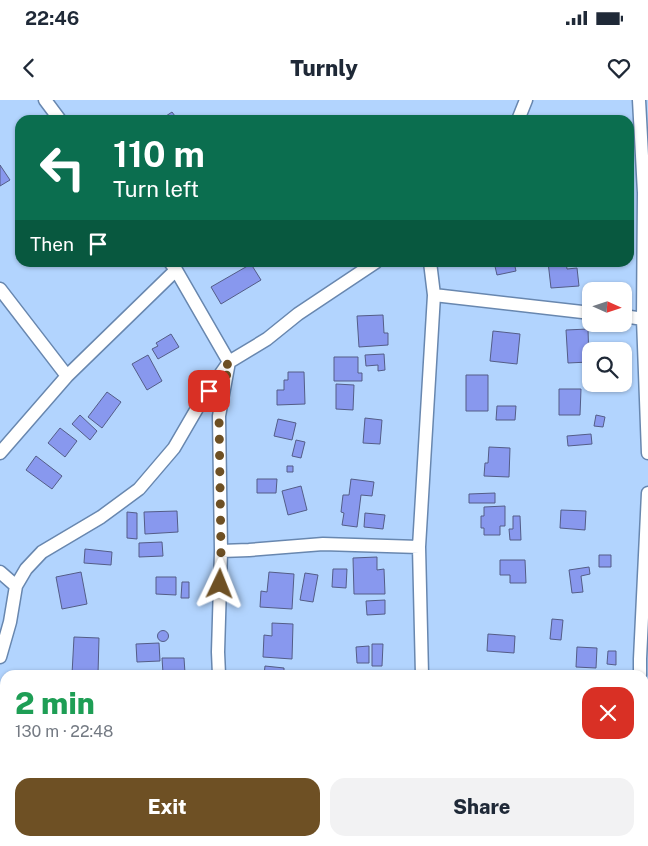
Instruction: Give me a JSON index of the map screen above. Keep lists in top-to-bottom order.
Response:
{
  "north": "right",
  "page": {
    "status": "22:46",
    "header": "Turnly",
    "turn": ["110 m", "Turn left"],
    "then": "Then",
    "heading": ["2 min", "130 m · 22:48"],
    "buttons": ["Exit", "Share"]
  }
}
